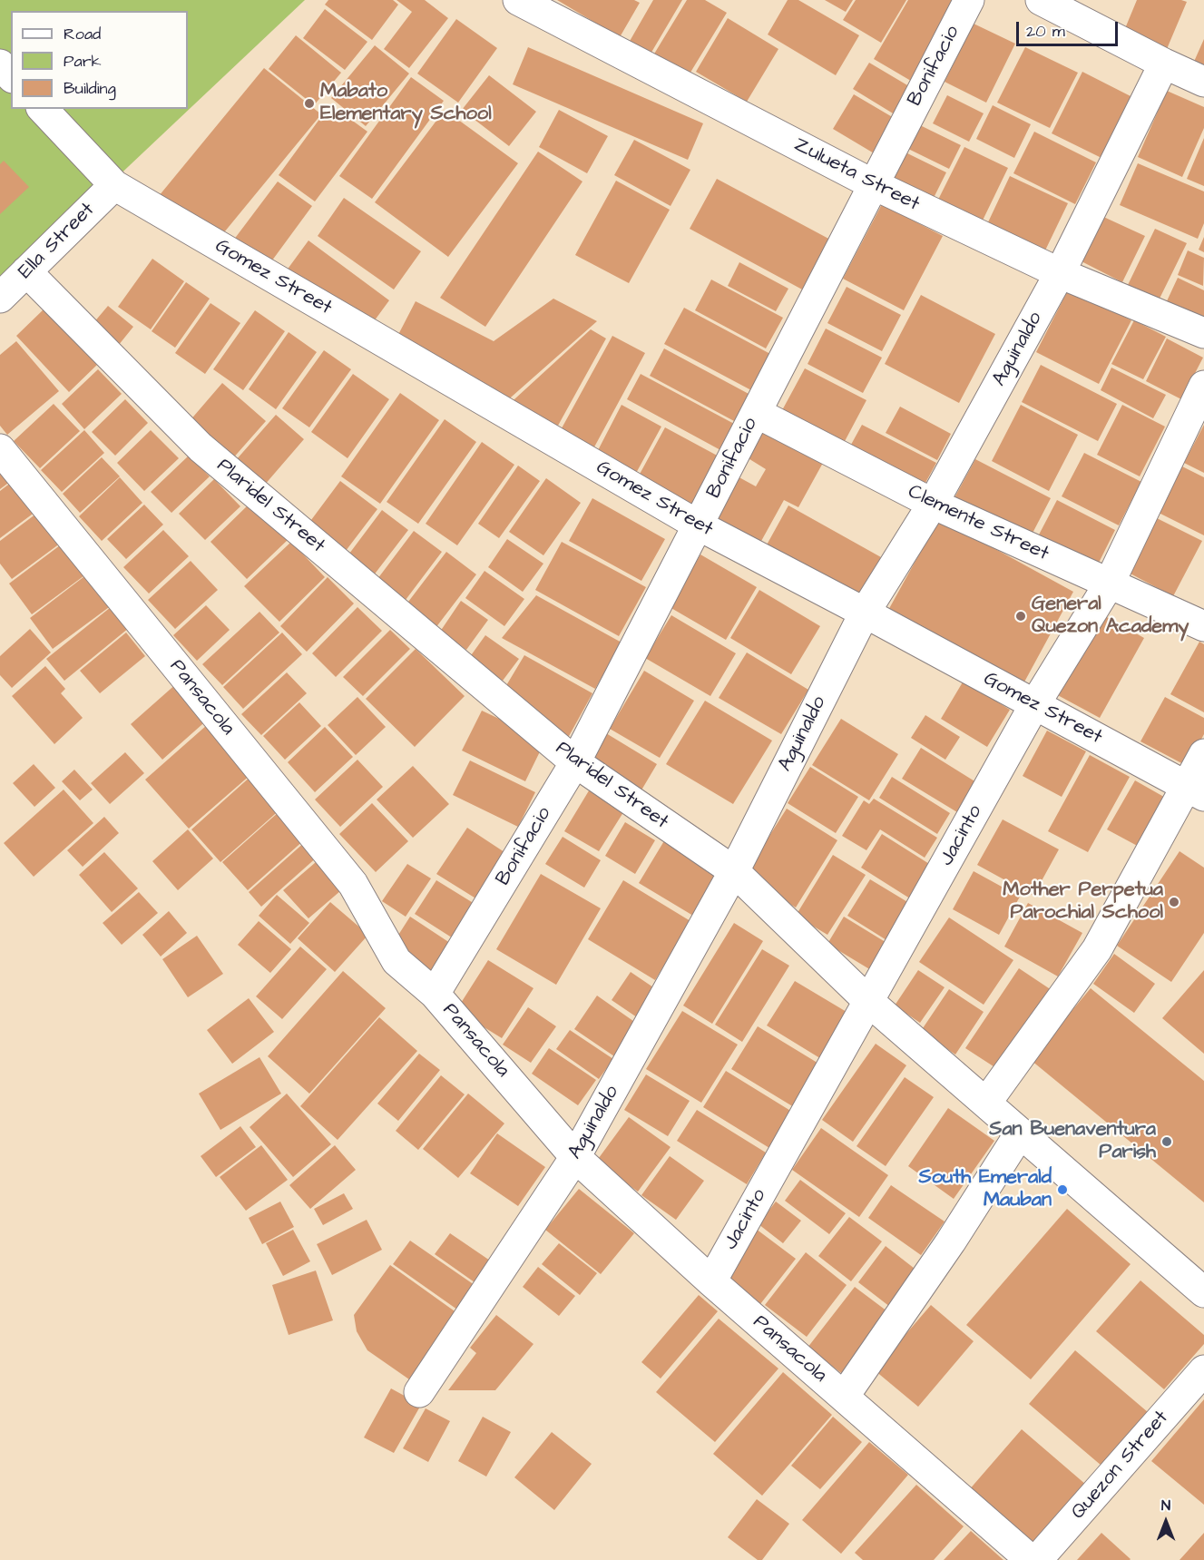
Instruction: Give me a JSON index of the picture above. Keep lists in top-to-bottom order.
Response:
{
  "streets": {
    "street": [
      "Bonifacio",
      "Zulueta Street",
      "Ella Street",
      "Gomez Street",
      "Aguinaldo",
      "Plaridel Street",
      "Clemente Street",
      "Pansacola",
      "Jacinto",
      "Quezon Street"
    ]
  },
  "crossings": [
    ["Bonifacio", "Zulueta Street"],
    ["Bonifacio", "Gomez Street"],
    ["Bonifacio", "Plaridel Street"],
    ["Bonifacio", "Clemente Street"],
    ["Bonifacio", "Pansacola"],
    ["Zulueta Street", "Aguinaldo"],
    ["Ella Street", "Gomez Street"],
    ["Ella Street", "Plaridel Street"],
    ["Gomez Street", "Aguinaldo"],
    ["Gomez Street", "Jacinto"],
    ["Aguinaldo", "Plaridel Street"],
    ["Aguinaldo", "Clemente Street"],
    ["Aguinaldo", "Pansacola"],
    ["Plaridel Street", "Jacinto"],
    ["Clemente Street", "Jacinto"],
    ["Pansacola", "Jacinto"]
  ],
  "places": [
    "Mabato Elementary School",
    "General Quezon Academy",
    "Mother Perpetua Parochial School",
    "San Buenaventura Parish",
    "South Emerald Mauban"
  ],
  "legend": ["Road", "Park", "Building"],
  "scale_bar": "20 m",
  "north": "top"
}
